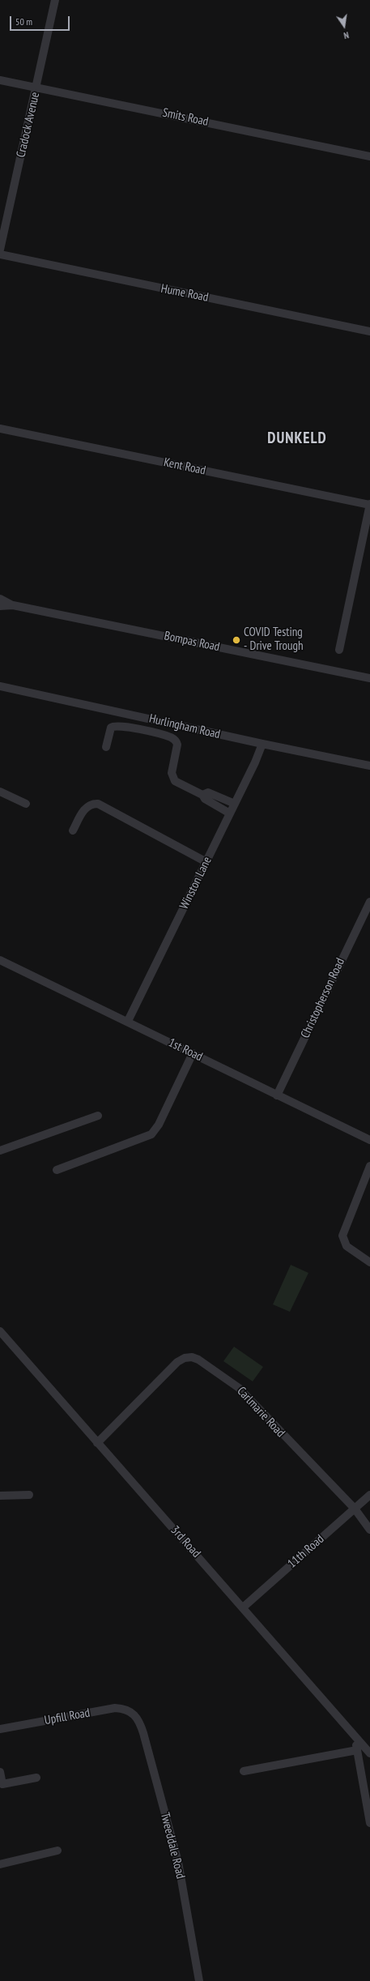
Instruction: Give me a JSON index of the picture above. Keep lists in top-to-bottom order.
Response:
{
  "streets": {
    "street": [
      "Smits Road",
      "Cradock Avenue",
      "Hume Road",
      "Kent Road",
      "Bompas Road",
      "Hurlingham Road",
      "Winston Lane",
      "Christopherson Road",
      "1st Road",
      "Carlmarie Road",
      "3rd Road",
      "11th Road",
      "Upfill Road",
      "Tweeddale Road"
    ]
  },
  "crossings": [
    ["Smits Road", "Cradock Avenue"],
    ["Hurlingham Road", "Winston Lane"],
    ["Winston Lane", "1st Road"],
    ["Christopherson Road", "1st Road"],
    ["Carlmarie Road", "3rd Road"],
    ["Carlmarie Road", "11th Road"],
    ["3rd Road", "11th Road"],
    ["Upfill Road", "Tweeddale Road"]
  ],
  "districts": ["DUNKELD"],
  "places": ["COVID Testing - Drive Trough"],
  "scale_bar": "50 m",
  "north": "bottom"
}
